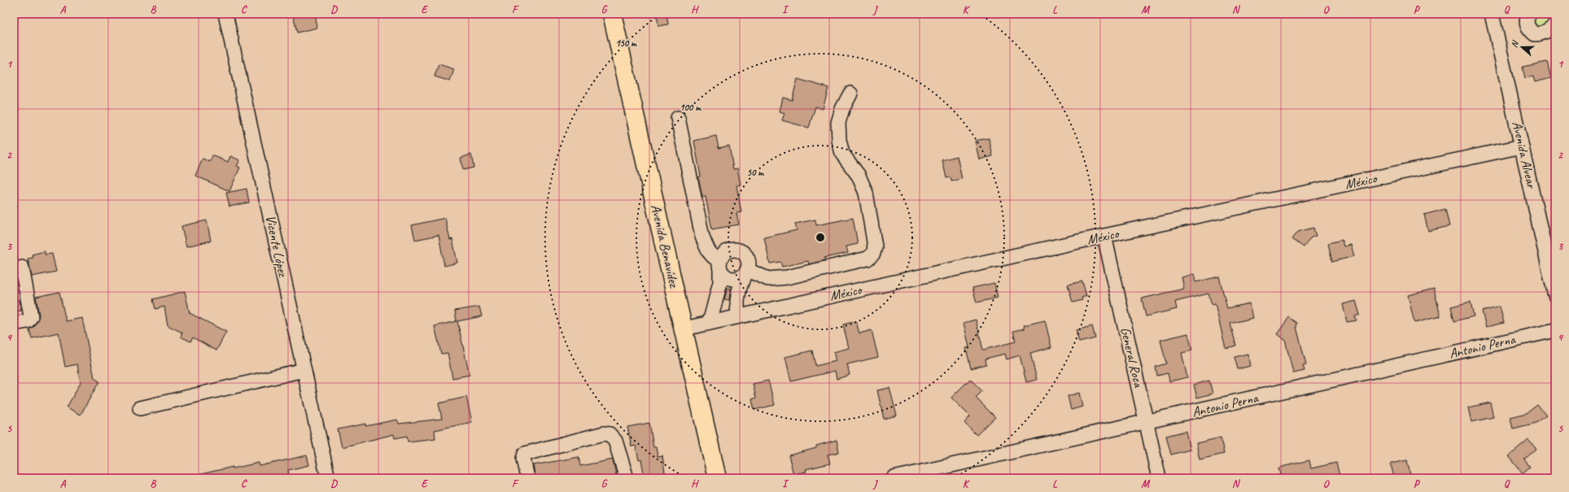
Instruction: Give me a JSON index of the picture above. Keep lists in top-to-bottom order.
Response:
{
  "streets": {
    "main road": ["Avenida Benavídez"],
    "street": [
      "Avenida Alvear",
      "México",
      "Vicente López",
      "Antonio Perna",
      "General Roca"
    ]
  },
  "crossings": [
    ["Avenida Alvear", "México"],
    ["México", "Avenida Benavídez"],
    ["México", "General Roca"],
    ["Antonio Perna", "General Roca"]
  ],
  "north": "left",
  "grid": {
    "columns": [
      "A",
      "B",
      "C",
      "D",
      "E",
      "F",
      "G",
      "H",
      "I",
      "J",
      "K",
      "L",
      "M",
      "N",
      "O",
      "P",
      "Q"
    ],
    "rows": [
      "1",
      "2",
      "3",
      "4",
      "5"
    ]
  },
  "rings": ["150 m", "100 m", "50 m"]
}
